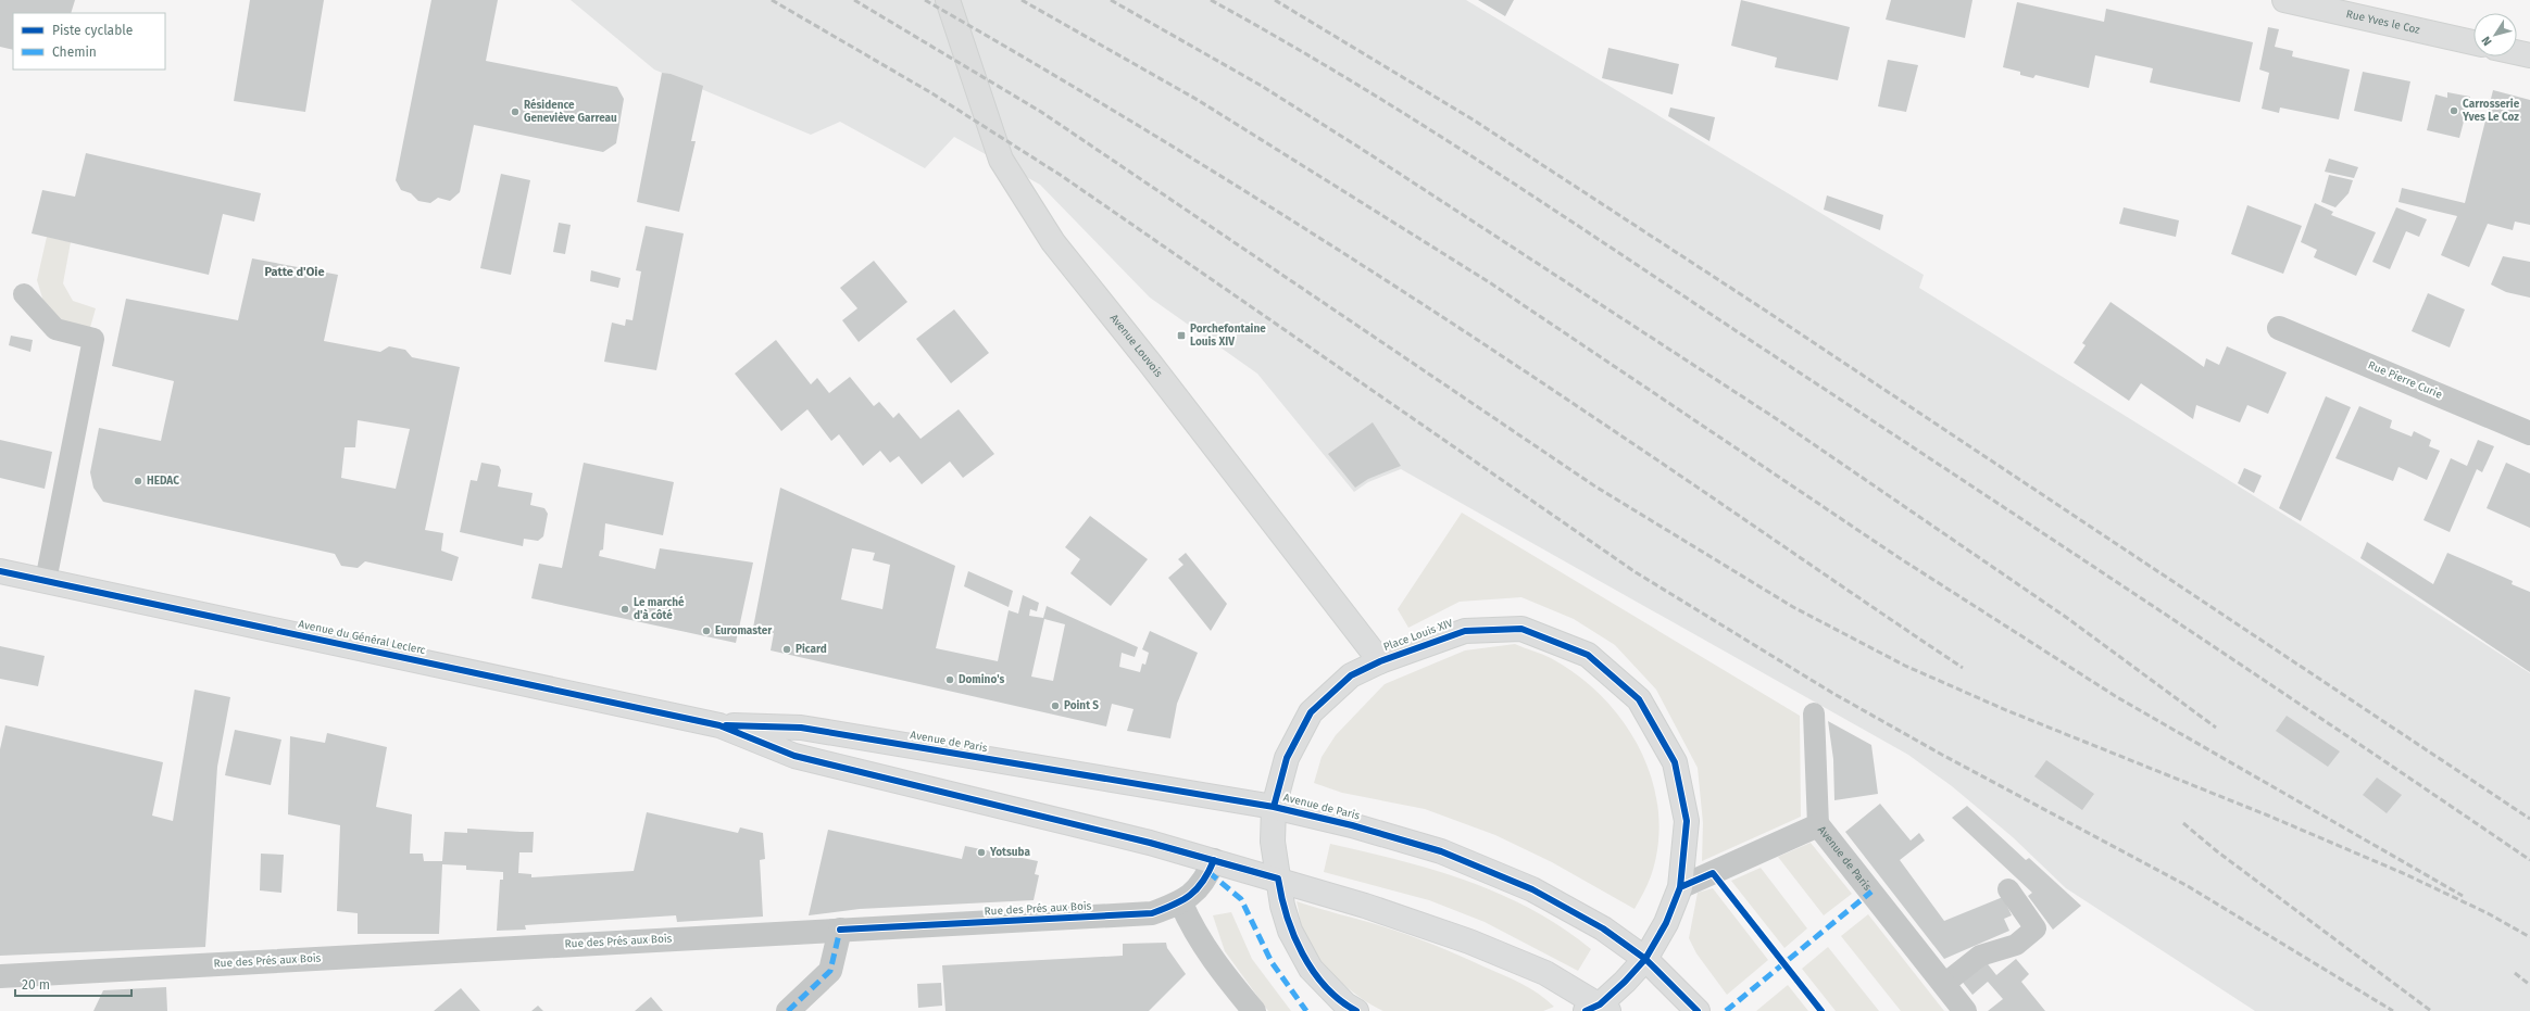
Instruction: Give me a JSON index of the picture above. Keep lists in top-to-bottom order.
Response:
{
  "streets": {
    "main road": [
      "Rue Yves le Coz",
      "Avenue Louvois",
      "Place Louis XIV",
      "Avenue du Général Leclerc",
      "Avenue de Paris"
    ],
    "street": ["Rue Pierre Curie", "Rue des Prés aux Bois"]
  },
  "crossings": [
    ["Avenue Louvois", "Place Louis XIV"],
    ["Place Louis XIV", "Avenue de Paris"],
    ["Avenue du Général Leclerc", "Avenue de Paris"]
  ],
  "districts": ["Patte d'Oie"],
  "places": {
    "other": [
      "Carrosserie Yves Le Coz",
      "Résidence Geneviève Garreau",
      "HEDAC",
      "Le marché d'à côté",
      "Euromaster",
      "Picard",
      "Domino's",
      "Point S",
      "Yotsuba"
    ],
    "transit": ["Porchefontaine Louis XIV"]
  },
  "legend": ["Piste cyclable", "Chemin"],
  "scale_bar": "20 m",
  "north": "bottom left"
}
